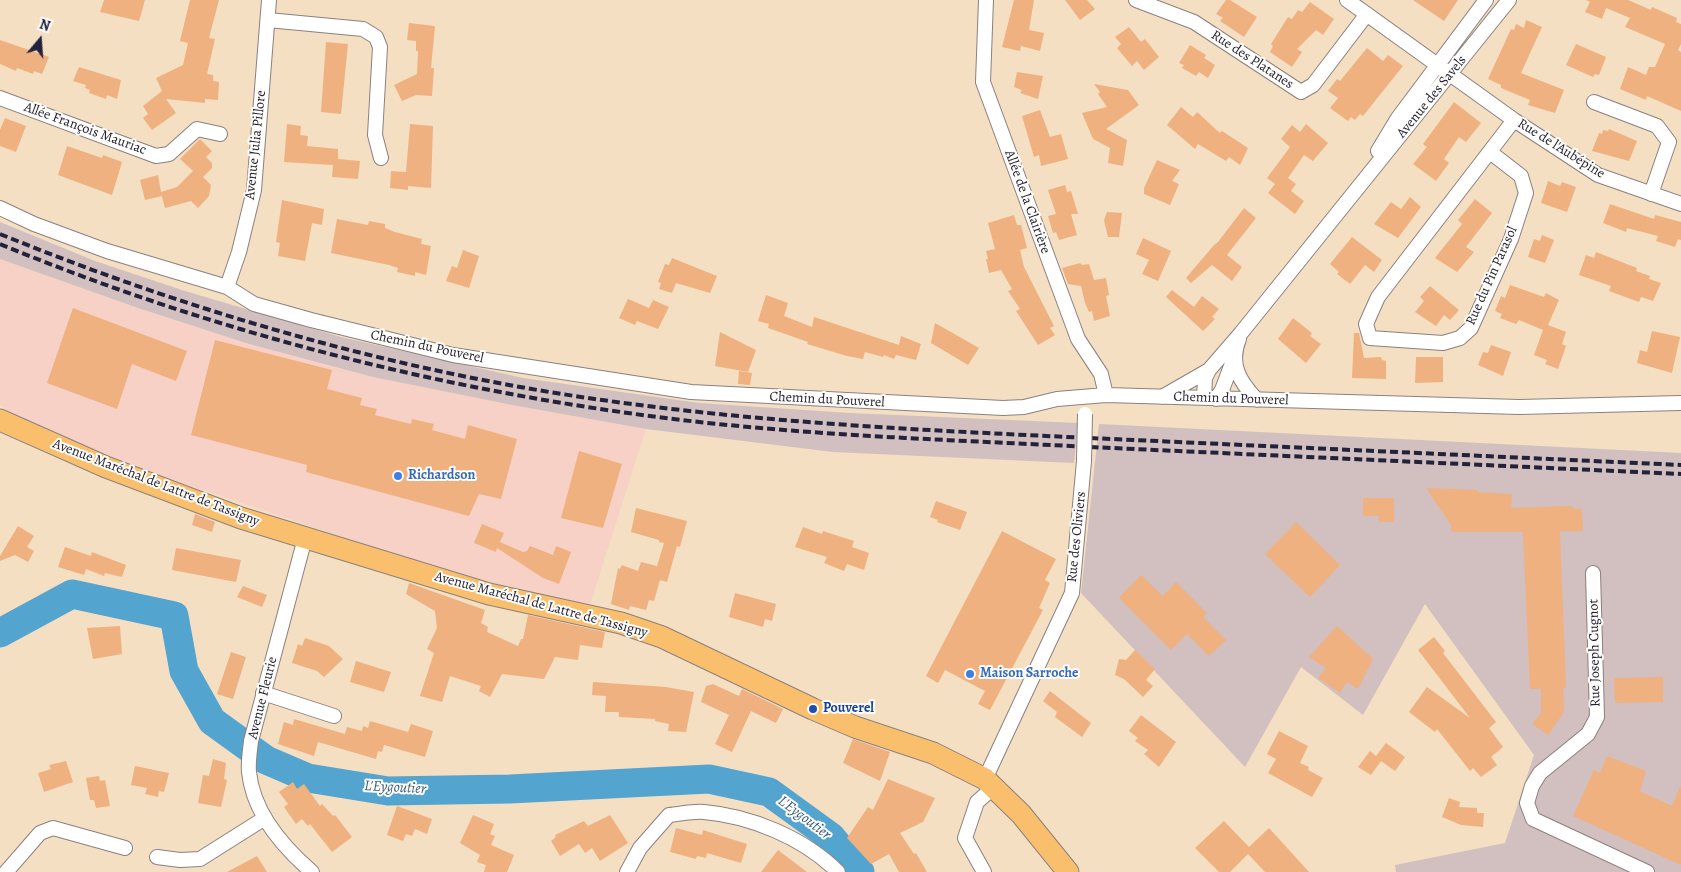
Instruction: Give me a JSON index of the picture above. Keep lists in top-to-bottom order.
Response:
{
  "streets": {
    "main road": ["Avenue Maréchal de Lattre de Tassigny"],
    "street": [
      "Rue des Platanes",
      "Avenue des Savels",
      "Allée François Mauriac",
      "Avenue Julia Pillore",
      "Rue de l'Aubépine",
      "Allée de la Clairière",
      "Rue du Pin Parasol",
      "Chemin du Pouverel",
      "Rue des Oliviers",
      "Rue Joseph Cugnot",
      "Avenue Fleurie"
    ]
  },
  "crossings": [
    ["Rue des Platanes", "Rue de l'Aubépine"],
    ["Avenue des Savels", "Rue de l'Aubépine"],
    ["Avenue des Savels", "Chemin du Pouverel"],
    ["Avenue Julia Pillore", "Chemin du Pouverel"],
    ["Rue de l'Aubépine", "Rue du Pin Parasol"],
    ["Allée de la Clairière", "Chemin du Pouverel"],
    ["Chemin du Pouverel", "Rue des Oliviers"],
    ["Avenue Maréchal de Lattre de Tassigny", "Rue des Oliviers"],
    ["Avenue Maréchal de Lattre de Tassigny", "Avenue Fleurie"]
  ],
  "water": ["L'Eygoutier"],
  "places": ["Richardson", "Maison Sarroche", "Pouverel"],
  "north": "top"
}
